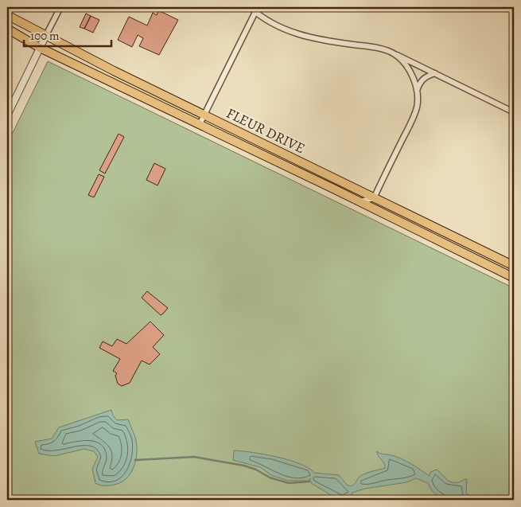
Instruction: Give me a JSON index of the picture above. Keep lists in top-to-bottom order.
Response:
{
  "streets": {
    "main road": ["FLEUR DRIVE"]
  },
  "scale_bar": "100 m"
}
